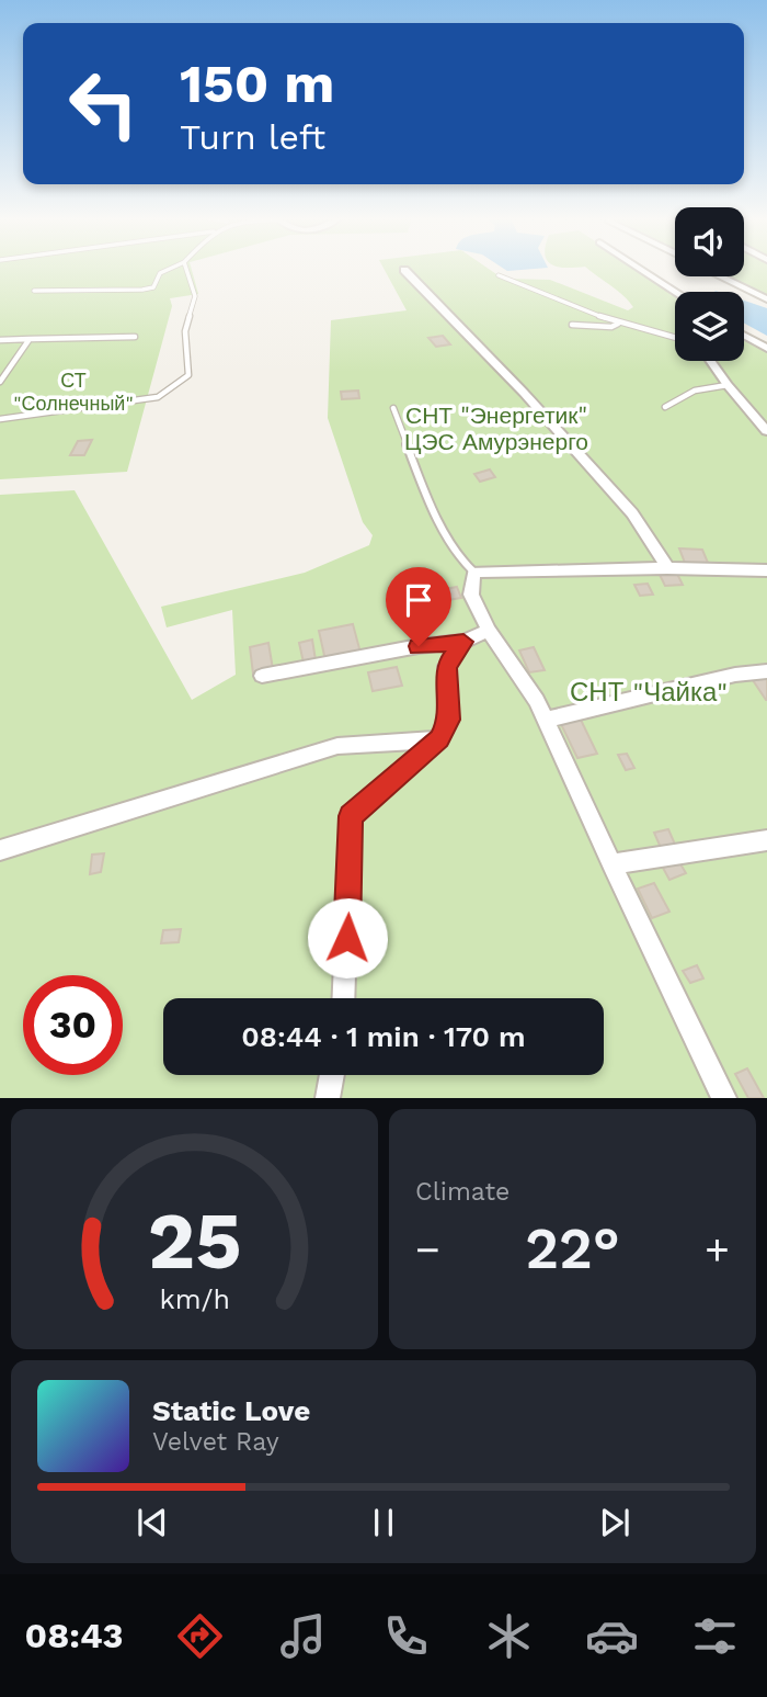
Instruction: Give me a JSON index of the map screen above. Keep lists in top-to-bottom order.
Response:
{
  "parks": ["СТ \"Солнечный\"", "СНТ \"Энергетик\" ЦЭС Амурэнерго", "СНТ \"Чайка\""],
  "page": {
    "turn": ["150 m", "Turn left"],
    "limit": "30",
    "trip": "08:44 · 1 min · 170 m",
    "tile": "Climate",
    "heat": ["−", "22°", "+"],
    "song": ["Static Love", "Velvet Ray"],
    "tabs": "08:43",
    "gauge": ["25", "km/h"]
  }
}
